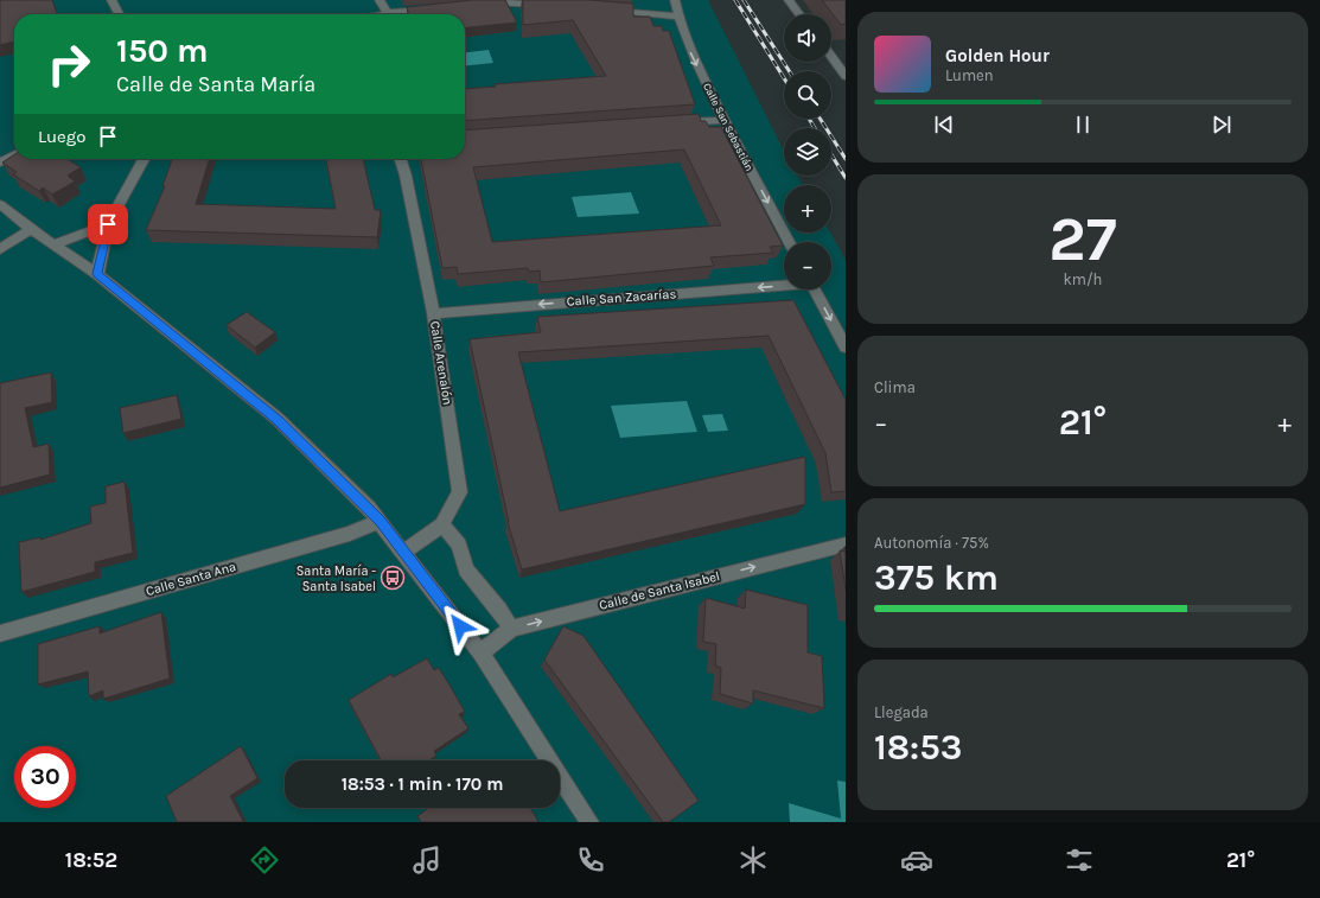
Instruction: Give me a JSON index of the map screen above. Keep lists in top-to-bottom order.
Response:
{
  "streets": {
    "street": [
      "Calle San Sebastián",
      "Calle San Zacarías",
      "Calle Arenalón",
      "Calle Santa Ana",
      "Calle de Santa Isabel"
    ]
  },
  "crossings": [
    ["Calle San Zacarías", "Calle Arenalón"]
  ],
  "one_way": ["Calle San Sebastián", "Calle San Zacarías", "Calle de Santa Isabel"],
  "places": {
    "bus stop": ["Santa María - Santa Isabel"]
  },
  "page": {
    "map_buttons": ["+", "−"],
    "turn": ["150 m", "Calle de Santa María"],
    "song": ["Golden Hour", "Lumen"],
    "then": "Luego",
    "tile": [
      ["27", "km/h"],
      "Clima",
      ["Autonomía · 75%", "375 km"],
      ["Llegada", "18:53"]
    ],
    "heat": ["−", "21°", "+"],
    "limit": "30",
    "trip": "18:53 · 1 min · 170 m",
    "tabs": ["18:52", "21°"]
  }
}
